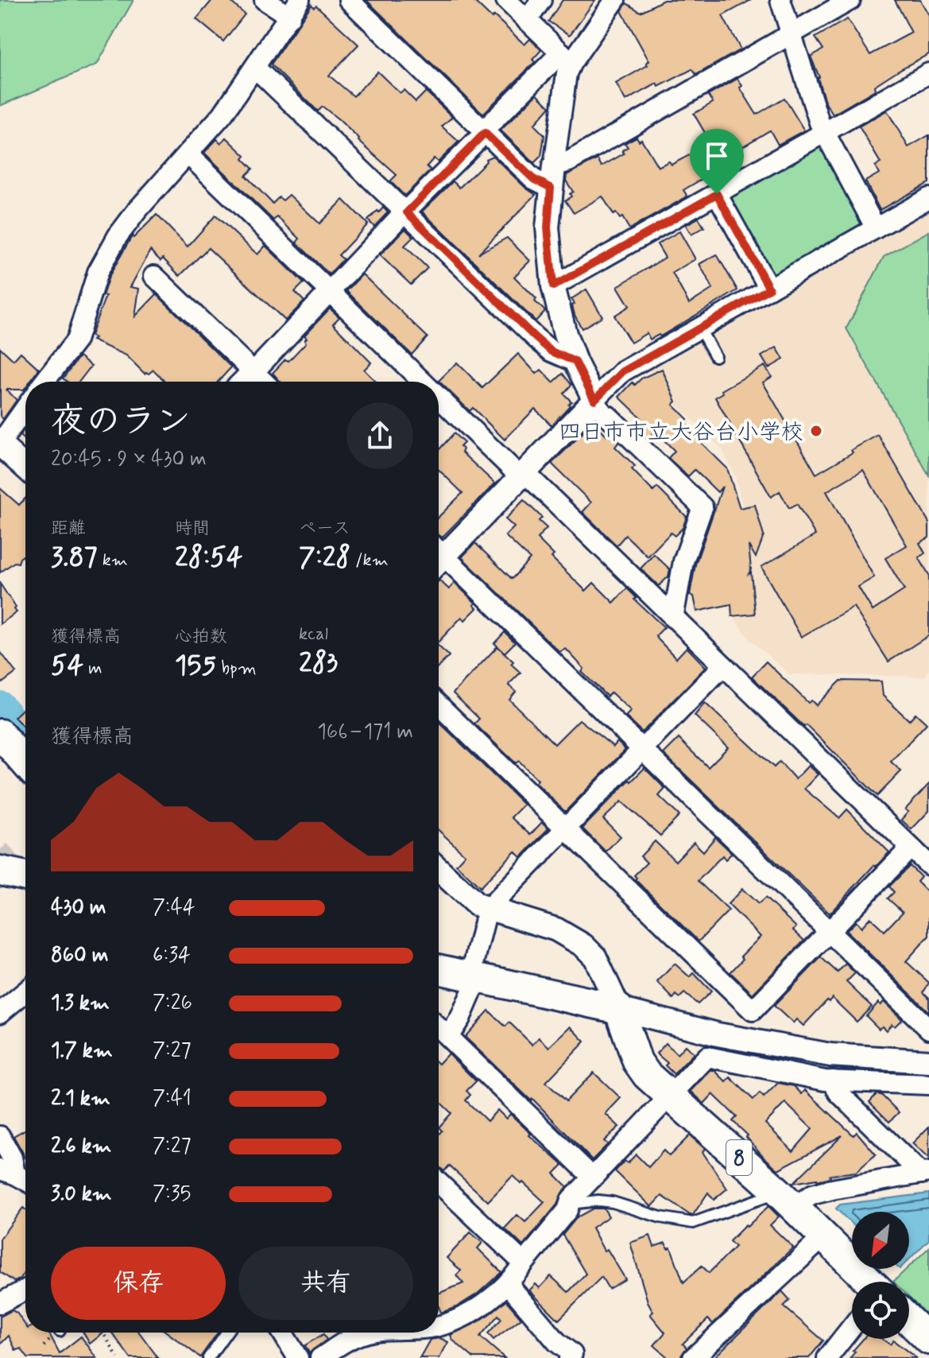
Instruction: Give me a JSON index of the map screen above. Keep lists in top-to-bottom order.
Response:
{
  "streets": {
    "main road": ["8"]
  },
  "places": ["四日市市立大谷台小学校"],
  "north": "bottom left",
  "page": {
    "heading": ["夜のラン", "20:45 · 9 × 430 m"],
    "stats": [
      ["距離", "3.87 km"],
      ["時間", "28:54"],
      ["ペース", "7:28 /km"],
      ["獲得標高", "54 m"],
      ["心拍数", "155 bpm"],
      ["kcal", "283"]
    ],
    "chart": ["獲得標高", "166–171 m"],
    "list": [
      {
        "name": "430 m",
        "note": "7:44"
      },
      {
        "name": "860 m",
        "note": "6:34"
      },
      {
        "name": "1.3 km",
        "note": "7:26"
      },
      {
        "name": "1.7 km",
        "note": "7:27"
      },
      {
        "name": "2.1 km",
        "note": "7:41"
      },
      {
        "name": "2.6 km",
        "note": "7:27"
      },
      {
        "name": "3.0 km",
        "note": "7:35"
      }
    ],
    "buttons": ["保存", "共有"]
  }
}
